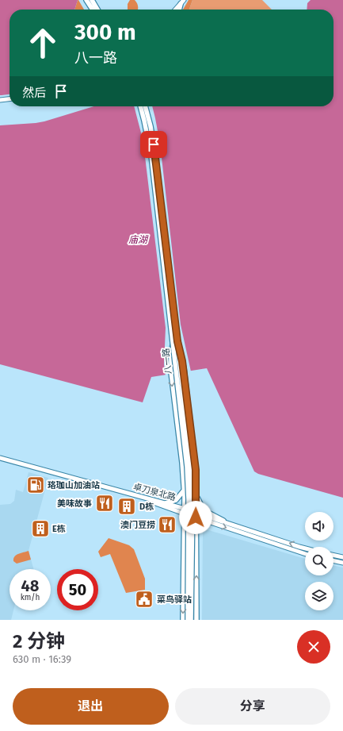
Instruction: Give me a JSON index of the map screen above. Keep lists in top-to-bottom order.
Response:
{
  "streets": {
    "main road": ["八一路"],
    "street": ["卓刀泉北路"]
  },
  "water": ["庙湖"],
  "places": {
    "fuel station": ["珞珈山加油站"],
    "restaurant": ["美味故事", "澳门豆捞"],
    "building": ["D栋", "E栋"],
    "public building": ["菜鸟驿站"]
  },
  "page": {
    "turn": ["300 m", "八一路"],
    "then": "然后",
    "speed": "48 km/h",
    "limit": "50",
    "heading": ["2 分钟", "630 m · 16:39"],
    "buttons": ["退出", "分享"]
  }
}
